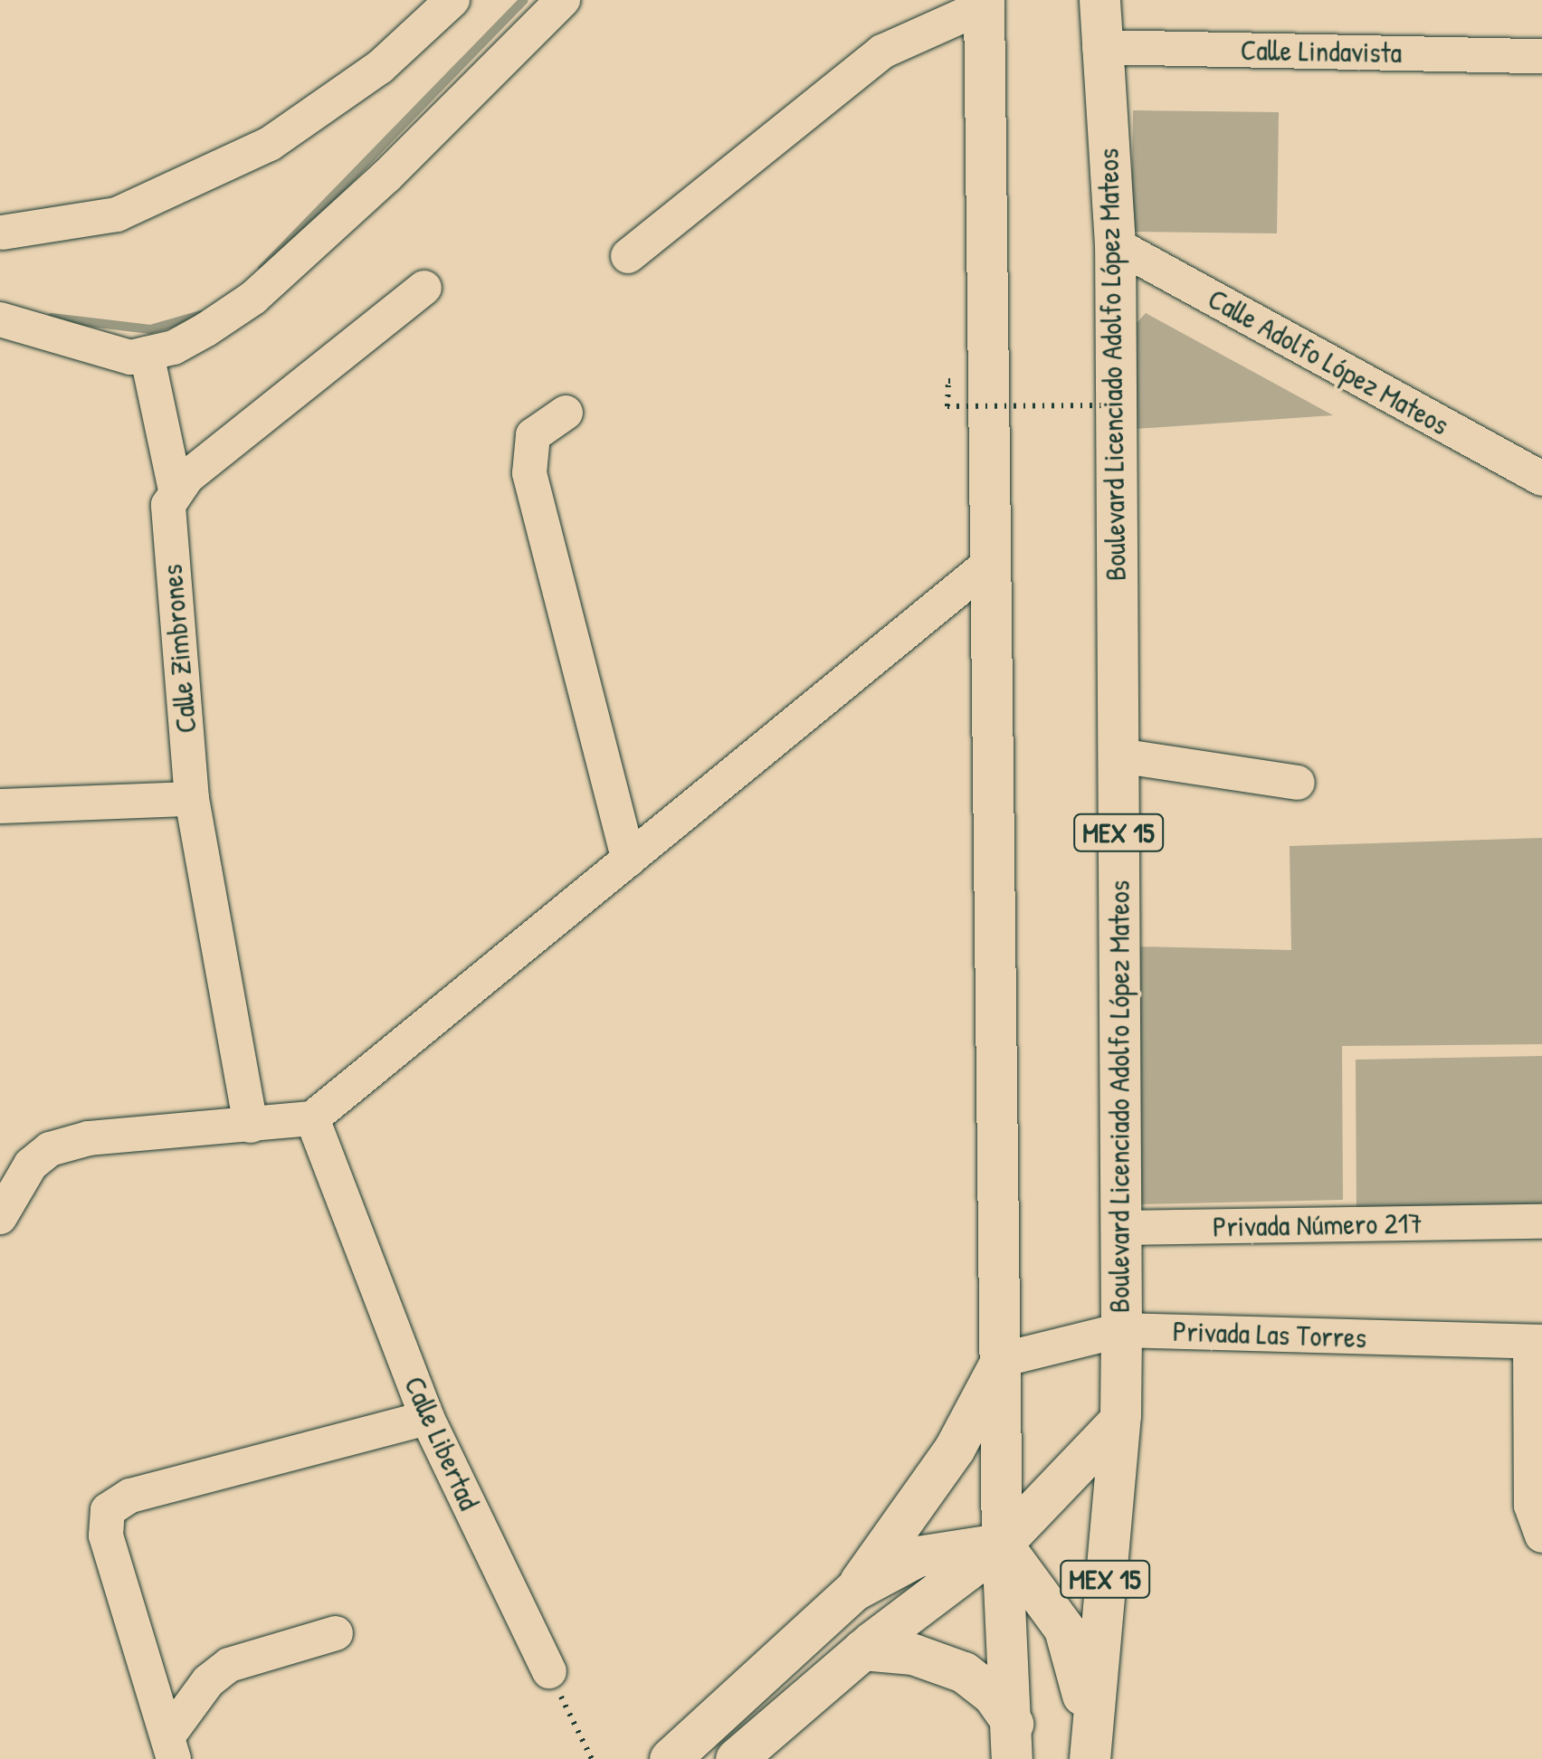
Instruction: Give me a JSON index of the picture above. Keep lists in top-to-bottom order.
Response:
{
  "streets": {
    "main road": ["Boulevard Licenciado Adolfo López Mateos", "MEX 15"],
    "street": [
      "Calle Lindavista",
      "Calle Adolfo López Mateos",
      "Calle Zimbrones",
      "Privada Número 217",
      "Privada Las Torres",
      "Calle Libertad"
    ]
  },
  "crossings": [
    ["Calle Lindavista", "Boulevard Licenciado Adolfo López Mateos"],
    ["Calle Adolfo López Mateos", "Boulevard Licenciado Adolfo López Mateos"],
    ["Boulevard Licenciado Adolfo López Mateos", "Privada Número 217"],
    ["Boulevard Licenciado Adolfo López Mateos", "Privada Las Torres"]
  ]
}
